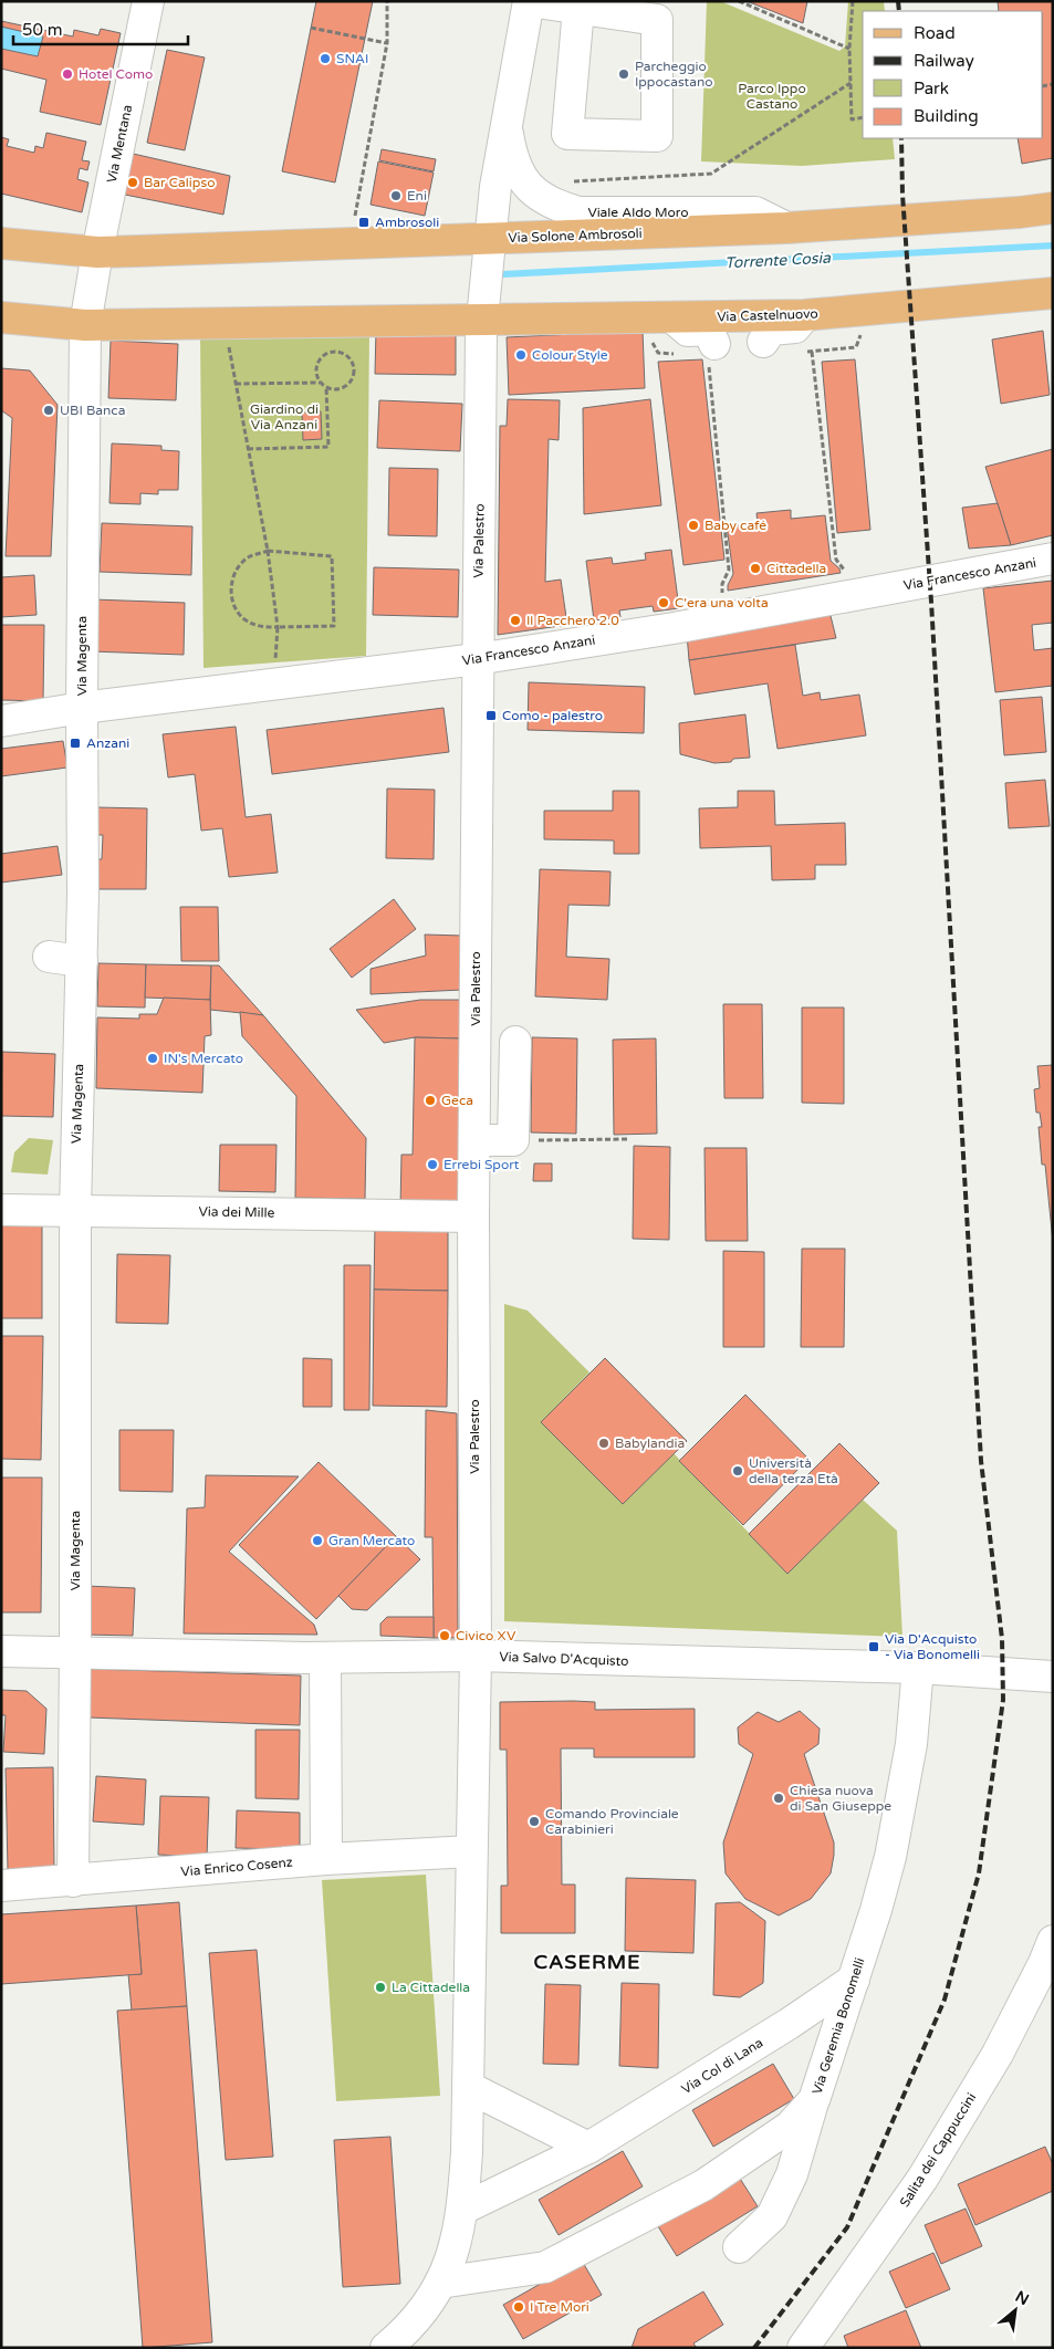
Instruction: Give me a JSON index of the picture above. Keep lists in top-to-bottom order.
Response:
{
  "streets": {
    "main road": ["Via Solone Ambrosoli", "Via Castelnuovo"],
    "street": [
      "Via Mentana",
      "Viale Aldo Moro",
      "Via Palestro",
      "Via Francesco Anzani",
      "Via Magenta",
      "Via dei Mille",
      "Via Salvo D'Acquisto",
      "Via Enrico Cosenz",
      "Via Geremia Bonomelli",
      "Via Col di Lana",
      "Salita dei Cappuccini"
    ]
  },
  "crossings": [
    ["Via Mentana", "Via Solone Ambrosoli"],
    ["Viale Aldo Moro", "Via Solone Ambrosoli"],
    ["Viale Aldo Moro", "Via Palestro"],
    ["Via Solone Ambrosoli", "Via Palestro"],
    ["Via Castelnuovo", "Via Palestro"],
    ["Via Palestro", "Via Francesco Anzani"],
    ["Via Palestro", "Via dei Mille"],
    ["Via Palestro", "Via Salvo D'Acquisto"],
    ["Via Palestro", "Via Enrico Cosenz"],
    ["Via Francesco Anzani", "Via Magenta"],
    ["Via Magenta", "Via dei Mille"],
    ["Via Magenta", "Via Salvo D'Acquisto"],
    ["Via Magenta", "Via Enrico Cosenz"],
    ["Via Salvo D'Acquisto", "Via Geremia Bonomelli"],
    ["Via Geremia Bonomelli", "Via Col di Lana"]
  ],
  "districts": ["CASERME"],
  "water": ["Torrente Cosia"],
  "parks": ["Parco Ippo Castano", "Giardino di Via Anzani"],
  "places": {
    "other": [
      "SNAI",
      "Hotel Como",
      "Parcheggio Ippocastano",
      "Bar Calipso",
      "Eni",
      "Colour Style",
      "UBI Banca",
      "Baby café",
      "Cittadella",
      "C'era una volta",
      "Il Pacchero 2.0",
      "IN's Mercato",
      "Geca",
      "Errebi Sport",
      "Babylandia",
      "Università della terza Età",
      "Gran Mercato",
      "Civico XV",
      "Chiesa nuova di San Giuseppe",
      "Comando Provinciale Carabinieri",
      "La Cittadella",
      "I Tre Mori"
    ],
    "transit": [
      "Ambrosoli",
      "Como - palestro",
      "Anzani",
      "Via D'Acquisto - Via Bonomelli"
    ]
  },
  "legend": [
    "Road",
    "Railway",
    "Park",
    "Building"
  ],
  "scale_bar": "50 m",
  "north": "top right"
}
